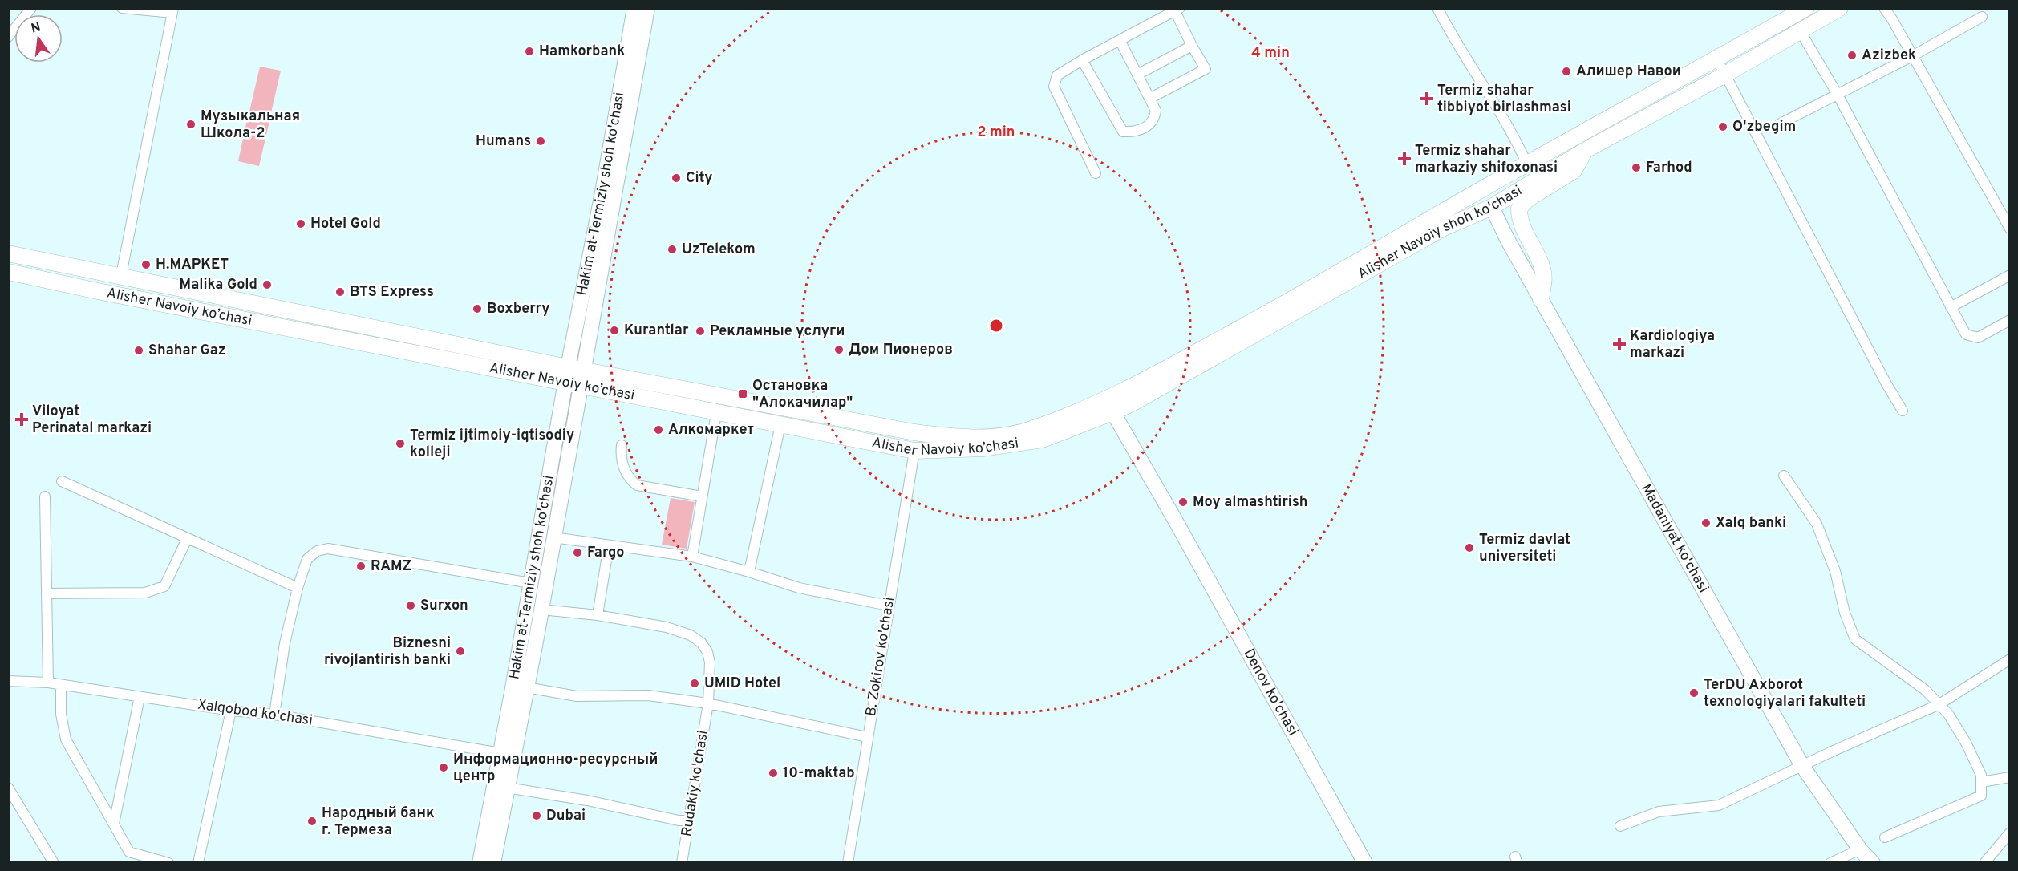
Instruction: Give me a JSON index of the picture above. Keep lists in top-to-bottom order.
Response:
{
  "streets": {
    "main road": [
      "Hakim at-Termiziy shoh ko'chasi",
      "Alisher Navoiy shoh ko'chasi",
      "Alisher Navoiy ko’chasi",
      "Madaniyat ko'chasi",
      "Denov ko'chasi"
    ],
    "street": ["B. Zokirov ko'chasi", "Xalqobod ko'chasi", "Rudakiy ko'chasi"]
  },
  "crossings": [
    ["Hakim at-Termiziy shoh ko'chasi", "Alisher Navoiy ko’chasi"],
    ["Hakim at-Termiziy shoh ko'chasi", "Xalqobod ko'chasi"],
    ["Hakim at-Termiziy shoh ko'chasi", "Rudakiy ko'chasi"],
    ["Alisher Navoiy shoh ko'chasi", "Alisher Navoiy ko’chasi"],
    ["Alisher Navoiy shoh ko'chasi", "Madaniyat ko'chasi"],
    ["Alisher Navoiy shoh ko'chasi", "Denov ko'chasi"],
    ["Alisher Navoiy ko’chasi", "B. Zokirov ko'chasi"],
    ["Alisher Navoiy ko’chasi", "Denov ko'chasi"]
  ],
  "places": {
    "other": [
      "Hamkorbank",
      "Azizbek",
      "Алишер Навои",
      "Музыкальная Школа-2",
      "O'zbegim",
      "Humans",
      "Farhod",
      "City",
      "Hotel Gold",
      "UzTelekom",
      "Н.МАРКЕТ",
      "Malika Gold",
      "BTS Express",
      "Boxberry",
      "Kurantlar",
      "Рекламные услуги",
      "Дом Пионеров",
      "Shahar Gaz",
      "Алкомаркет",
      "Termiz ijtimoiy-iqtisodiy kolleji",
      "Moy almashtirish",
      "Xalq banki",
      "Termiz davlat universiteti",
      "Fargo",
      "RAMZ",
      "Surxon",
      "Biznesni rivojlantirish banki",
      "UMID Hotel",
      "TerDU Axborot texnologiyalari fakulteti",
      "Информационно-ресурсный центр",
      "10-maktab",
      "Dubai",
      "Народный банк г. Термеза"
    ],
    "health": [
      "Termiz shahar tibbiyot birlashmasi",
      "Termiz shahar markaziy shifoxonasi",
      "Kardiologiya markazi",
      "Viloyat Perinatal markazi"
    ],
    "transit": ["Остановка \"Алокачилар\""]
  },
  "north": "top",
  "rings": ["4 min", "2 min"]
}
